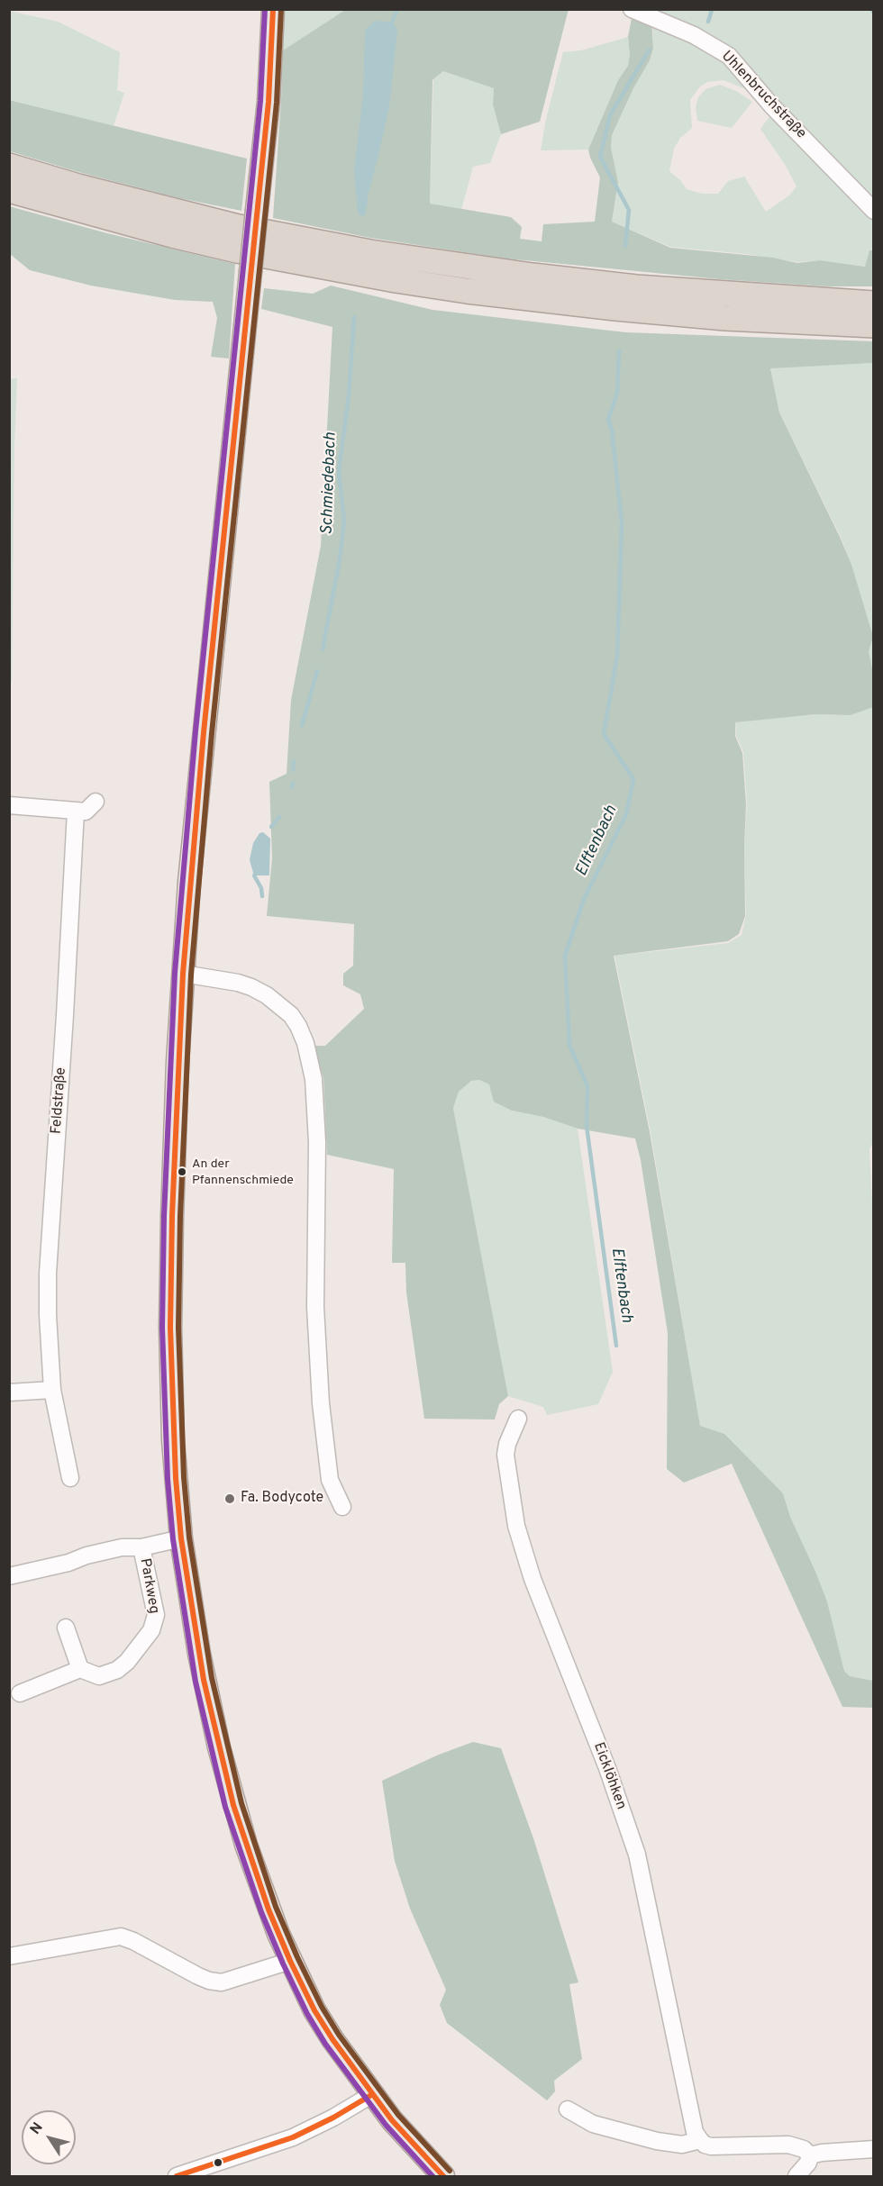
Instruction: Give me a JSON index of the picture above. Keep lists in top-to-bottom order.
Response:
{
  "streets": {
    "street": [
      "Uhlenbruchstraße",
      "Feldstraße",
      "Parkweg",
      "Eicklöhken"
    ]
  },
  "water": ["Schmiedebach", "Elftenbach"],
  "places": ["An der Pfannenschmiede", "Fa. Bodycote"],
  "north": "top left"
}
